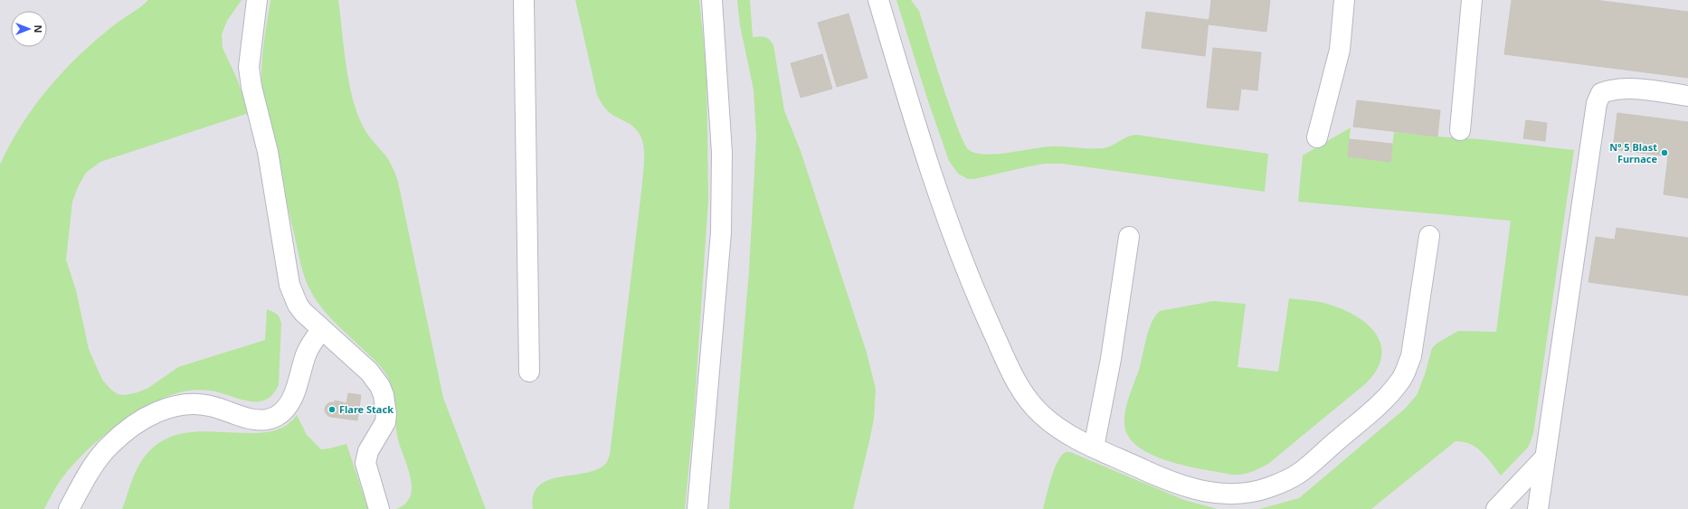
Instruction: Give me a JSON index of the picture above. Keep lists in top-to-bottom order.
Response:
{
  "places": ["Nº 5 Blast Furnace", "Flare Stack"],
  "north": "right"
}
